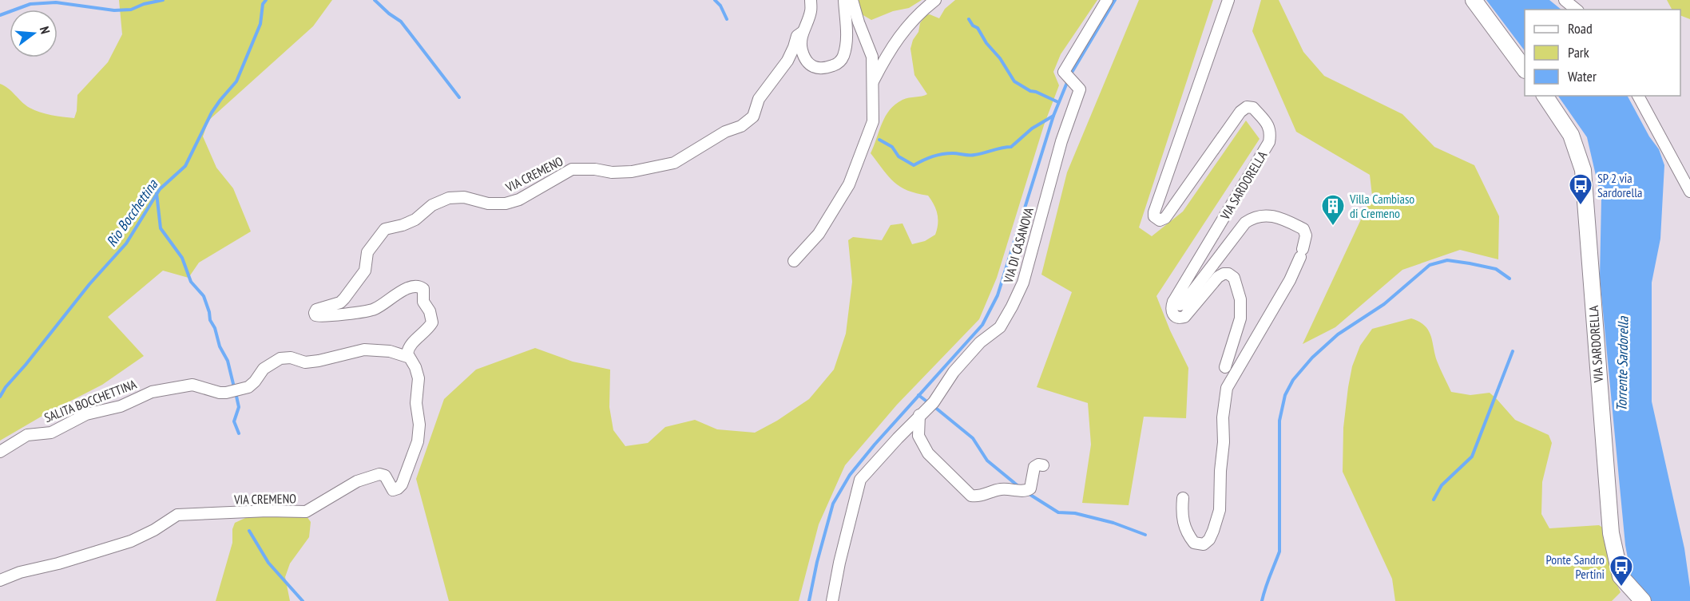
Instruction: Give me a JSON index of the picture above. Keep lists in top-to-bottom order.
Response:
{
  "streets": {
    "main road": ["VIA SARDORELLA"],
    "street": ["VIA CREMENO", "VIA DI CASANOVA", "SALITA BOCCHETTINA"]
  },
  "crossings": [
    ["VIA CREMENO", "SALITA BOCCHETTINA"]
  ],
  "water": ["Rio Bocchettina", "Torrente Sardorella"],
  "places": {
    "bus stop": ["SP 2 via Sardorella", "Ponte Sandro Pertini"],
    "building": ["Villa Cambiaso di Cremeno"]
  },
  "legend": ["Road", "Park", "Water"],
  "north": "right"
}
